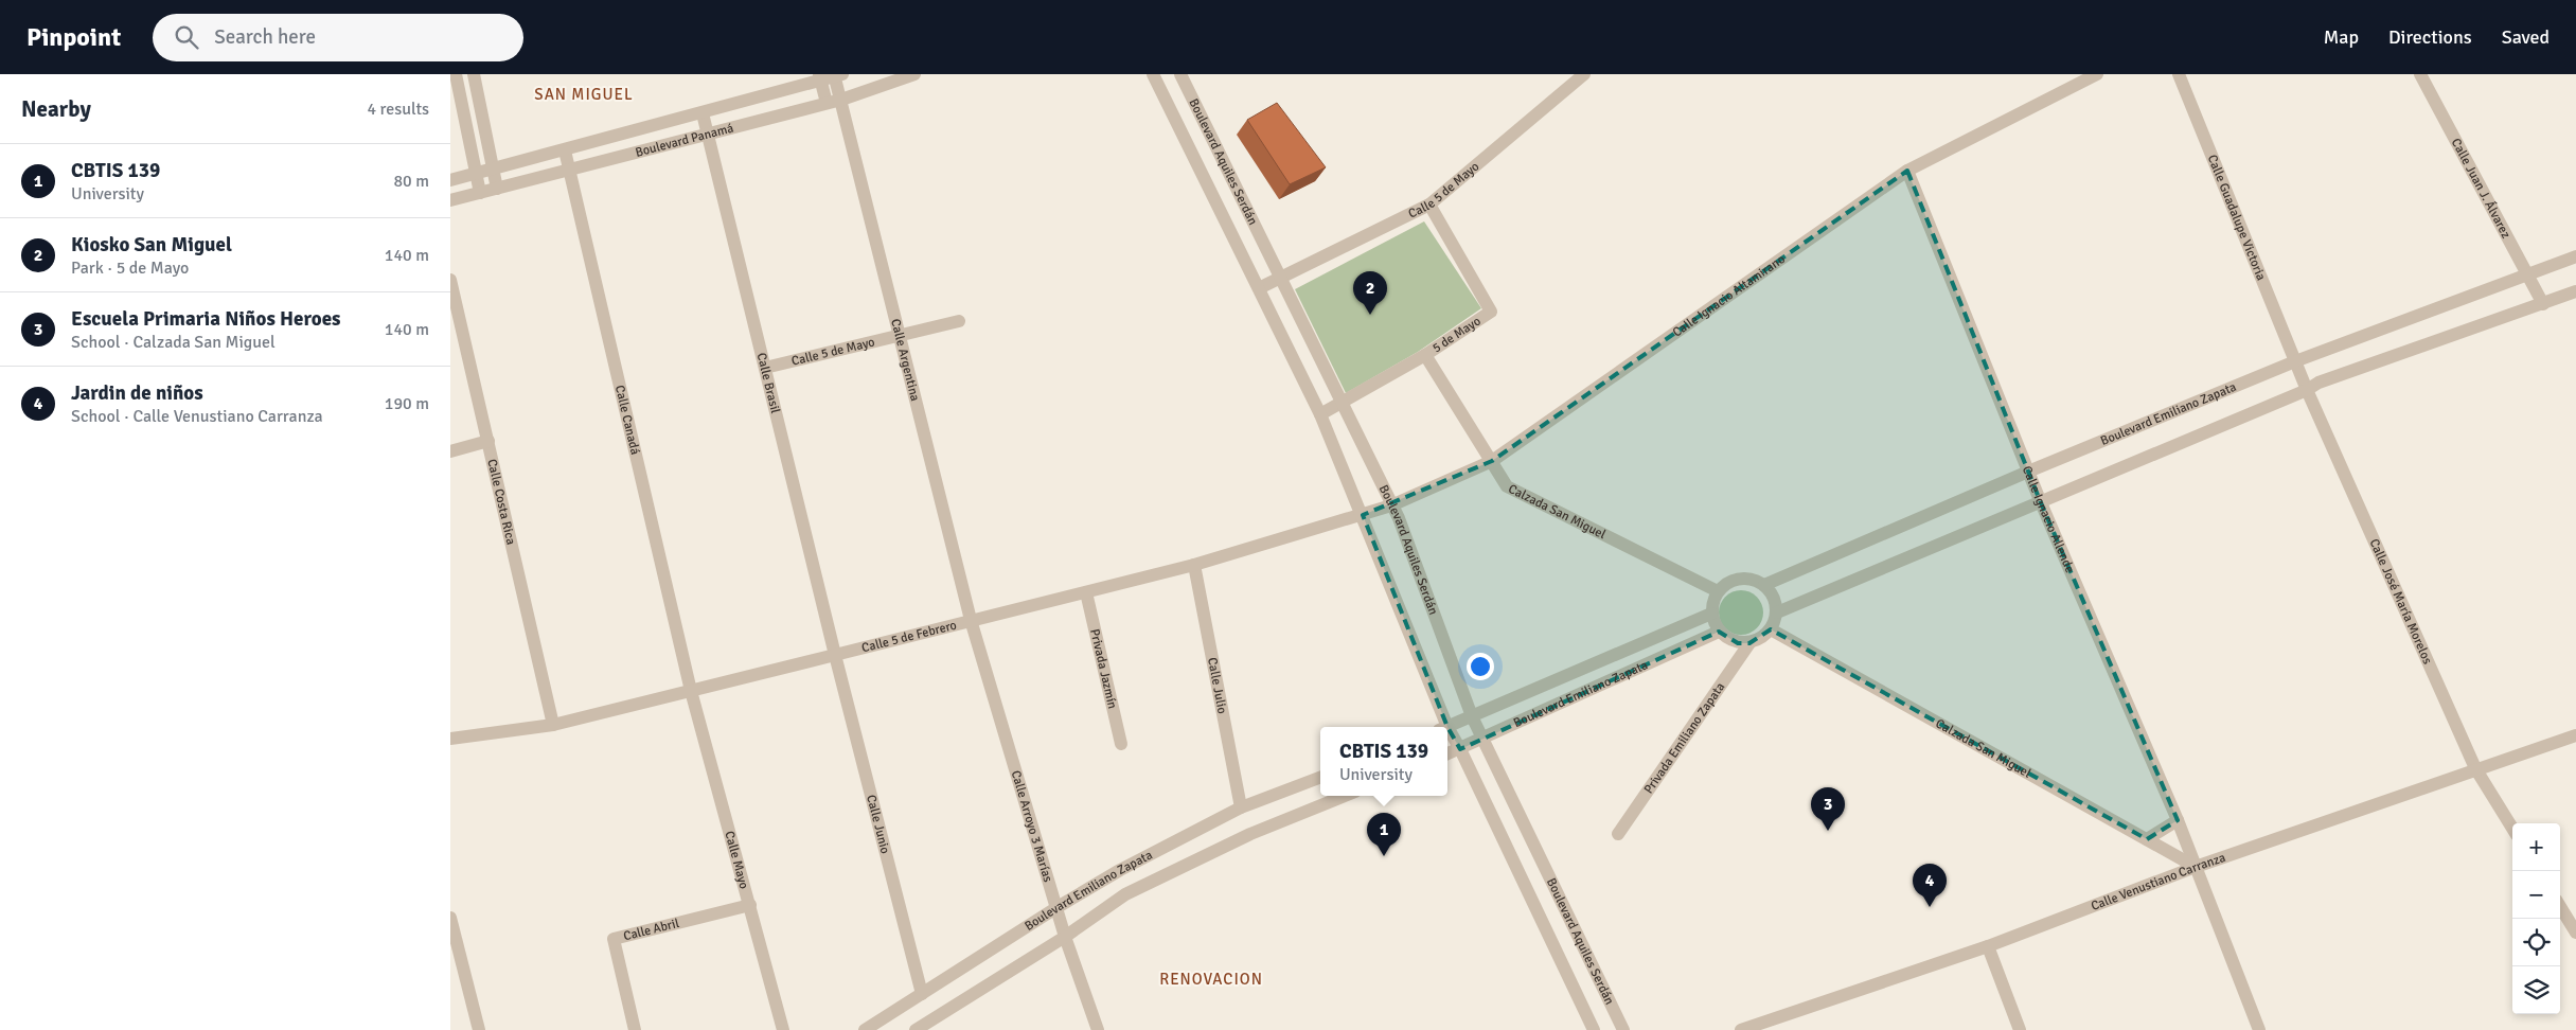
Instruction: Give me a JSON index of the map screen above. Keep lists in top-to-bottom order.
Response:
{
  "streets": {
    "street": [
      "Boulevard Panamá",
      "Boulevard Aquiles Serdán",
      "Calle Juan J. Álvarez",
      "Calle 5 de Mayo",
      "Calle Guadalupe Victoria",
      "Calle Ignacio Altamirano",
      "5 de Mayo",
      "Calle Argentina",
      "Calle Brasil",
      "Boulevard Emiliano Zapata",
      "Calle Canadá",
      "Calle Costa Rica",
      "Calzada San Miguel",
      "Calle Ignacio Allende",
      "Calle José María Morelos",
      "Calle 5 de Febrero",
      "Privada Jazmín",
      "Calle Julio",
      "Privada Emiliano Zapata",
      "Calle Junio",
      "Calle Arroyo 3 Marías",
      "Calle Mayo",
      "Calle Venustiano Carranza",
      "Calle Abril"
    ]
  },
  "crossings": [
    ["Boulevard Panamá", "Calle Argentina"],
    ["Boulevard Panamá", "Calle Brasil"],
    ["Boulevard Panamá", "Calle Canadá"],
    ["Boulevard Aquiles Serdán", "Calle 5 de Mayo"],
    ["Boulevard Aquiles Serdán", "Calle Ignacio Altamirano"],
    ["Boulevard Aquiles Serdán", "5 de Mayo"],
    ["Boulevard Aquiles Serdán", "Boulevard Emiliano Zapata"],
    ["Boulevard Aquiles Serdán", "Calle 5 de Febrero"],
    ["Calle Juan J. Álvarez", "Boulevard Emiliano Zapata"],
    ["Calle 5 de Mayo", "5 de Mayo"],
    ["Calle 5 de Mayo", "Calle Argentina"],
    ["Calle 5 de Mayo", "Calle Brasil"],
    ["Calle Guadalupe Victoria", "Boulevard Emiliano Zapata"],
    ["Calle Guadalupe Victoria", "Calle José María Morelos"],
    ["Calle Ignacio Altamirano", "Calzada San Miguel"],
    ["Calle Ignacio Altamirano", "Calle Ignacio Allende"],
    ["Calle Ignacio Altamirano", "Calle 5 de Febrero"],
    ["5 de Mayo", "Calzada San Miguel"],
    ["Calle Argentina", "Calle 5 de Febrero"],
    ["Calle Argentina", "Calle Arroyo 3 Marías"],
    ["Calle Brasil", "Calle 5 de Febrero"],
    ["Calle Brasil", "Calle Junio"],
    ["Boulevard Emiliano Zapata", "Calzada San Miguel"],
    ["Boulevard Emiliano Zapata", "Calle Ignacio Allende"],
    ["Boulevard Emiliano Zapata", "Calle José María Morelos"],
    ["Boulevard Emiliano Zapata", "Calle Julio"],
    ["Boulevard Emiliano Zapata", "Privada Emiliano Zapata"],
    ["Boulevard Emiliano Zapata", "Calle Junio"],
    ["Boulevard Emiliano Zapata", "Calle Arroyo 3 Marías"],
    ["Calle Canadá", "Calle 5 de Febrero"],
    ["Calle Canadá", "Calle Mayo"],
    ["Calle Costa Rica", "Calle 5 de Febrero"],
    ["Calzada San Miguel", "Calle Ignacio Allende"],
    ["Calzada San Miguel", "Privada Emiliano Zapata"],
    ["Calzada San Miguel", "Calle Venustiano Carranza"],
    ["Calle Ignacio Allende", "Calle Venustiano Carranza"],
    ["Calle José María Morelos", "Calle Venustiano Carranza"],
    ["Calle 5 de Febrero", "Privada Jazmín"],
    ["Calle 5 de Febrero", "Calle Julio"],
    ["Calle 5 de Febrero", "Calle Junio"],
    ["Calle 5 de Febrero", "Calle Arroyo 3 Marías"],
    ["Calle 5 de Febrero", "Calle Mayo"],
    ["Calle Mayo", "Calle Abril"]
  ],
  "districts": ["SAN MIGUEL", "RENOVACION"],
  "page": {
    "header": "Pinpoint",
    "search": "Search here",
    "nav": ["Map", "Directions", "Saved"],
    "heading": ["Nearby", "4 results"],
    "list": [
      {
        "mark": "1",
        "name": "CBTIS 139",
        "note": "University",
        "value": "80 m"
      },
      {
        "mark": "2",
        "name": "Kiosko San Miguel",
        "note": "Park · 5 de Mayo",
        "value": "140 m"
      },
      {
        "mark": "3",
        "name": "Escuela Primaria Niños Heroes",
        "note": "School · Calzada San Miguel",
        "value": "140 m"
      },
      {
        "mark": "4",
        "name": "Jardin de niños",
        "note": "School · Calle Venustiano Carranza",
        "value": "190 m"
      }
    ],
    "pins": [
      "2",
      "3",
      "1",
      "4"
    ],
    "popup": ["CBTIS 139", "University"],
    "map_buttons": ["+", "−"]
  }
}
